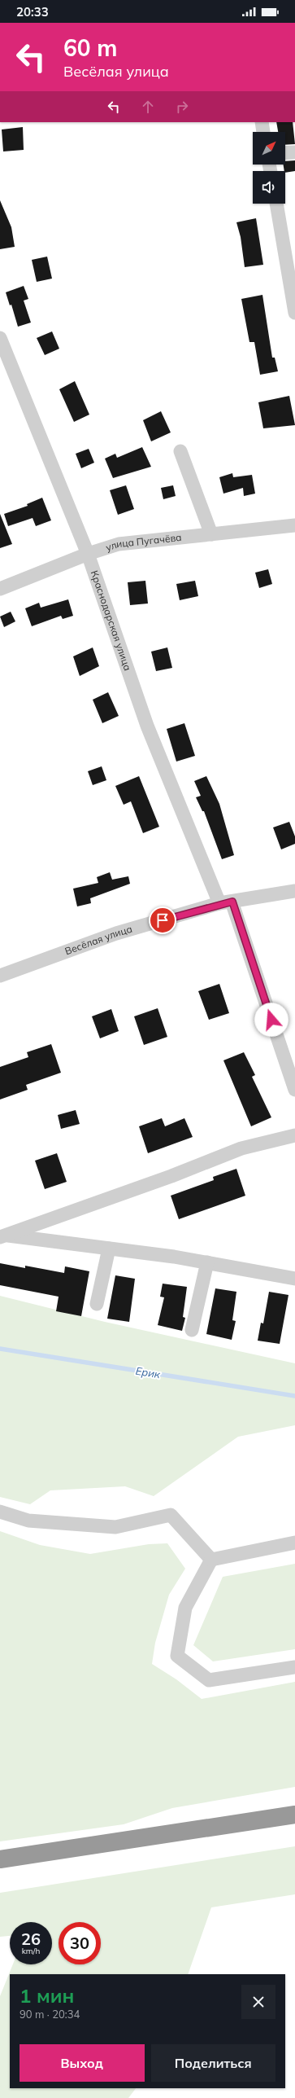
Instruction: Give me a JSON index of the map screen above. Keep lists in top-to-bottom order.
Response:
{
  "streets": {
    "street": ["улица Пугачёва", "Краснодарская улица", "Весёлая улица"]
  },
  "crossings": [
    ["улица Пугачёва", "Краснодарская улица"],
    ["Краснодарская улица", "Весёлая улица"]
  ],
  "water": ["Ерик"],
  "north": "top right",
  "page": {
    "status": "20:33",
    "turn": ["60 m", "Весёлая улица"],
    "speed": "26 km/h",
    "limit": "30",
    "heading": ["1 мин", "90 m · 20:34"],
    "buttons": ["Выход", "Поделиться"]
  }
}
